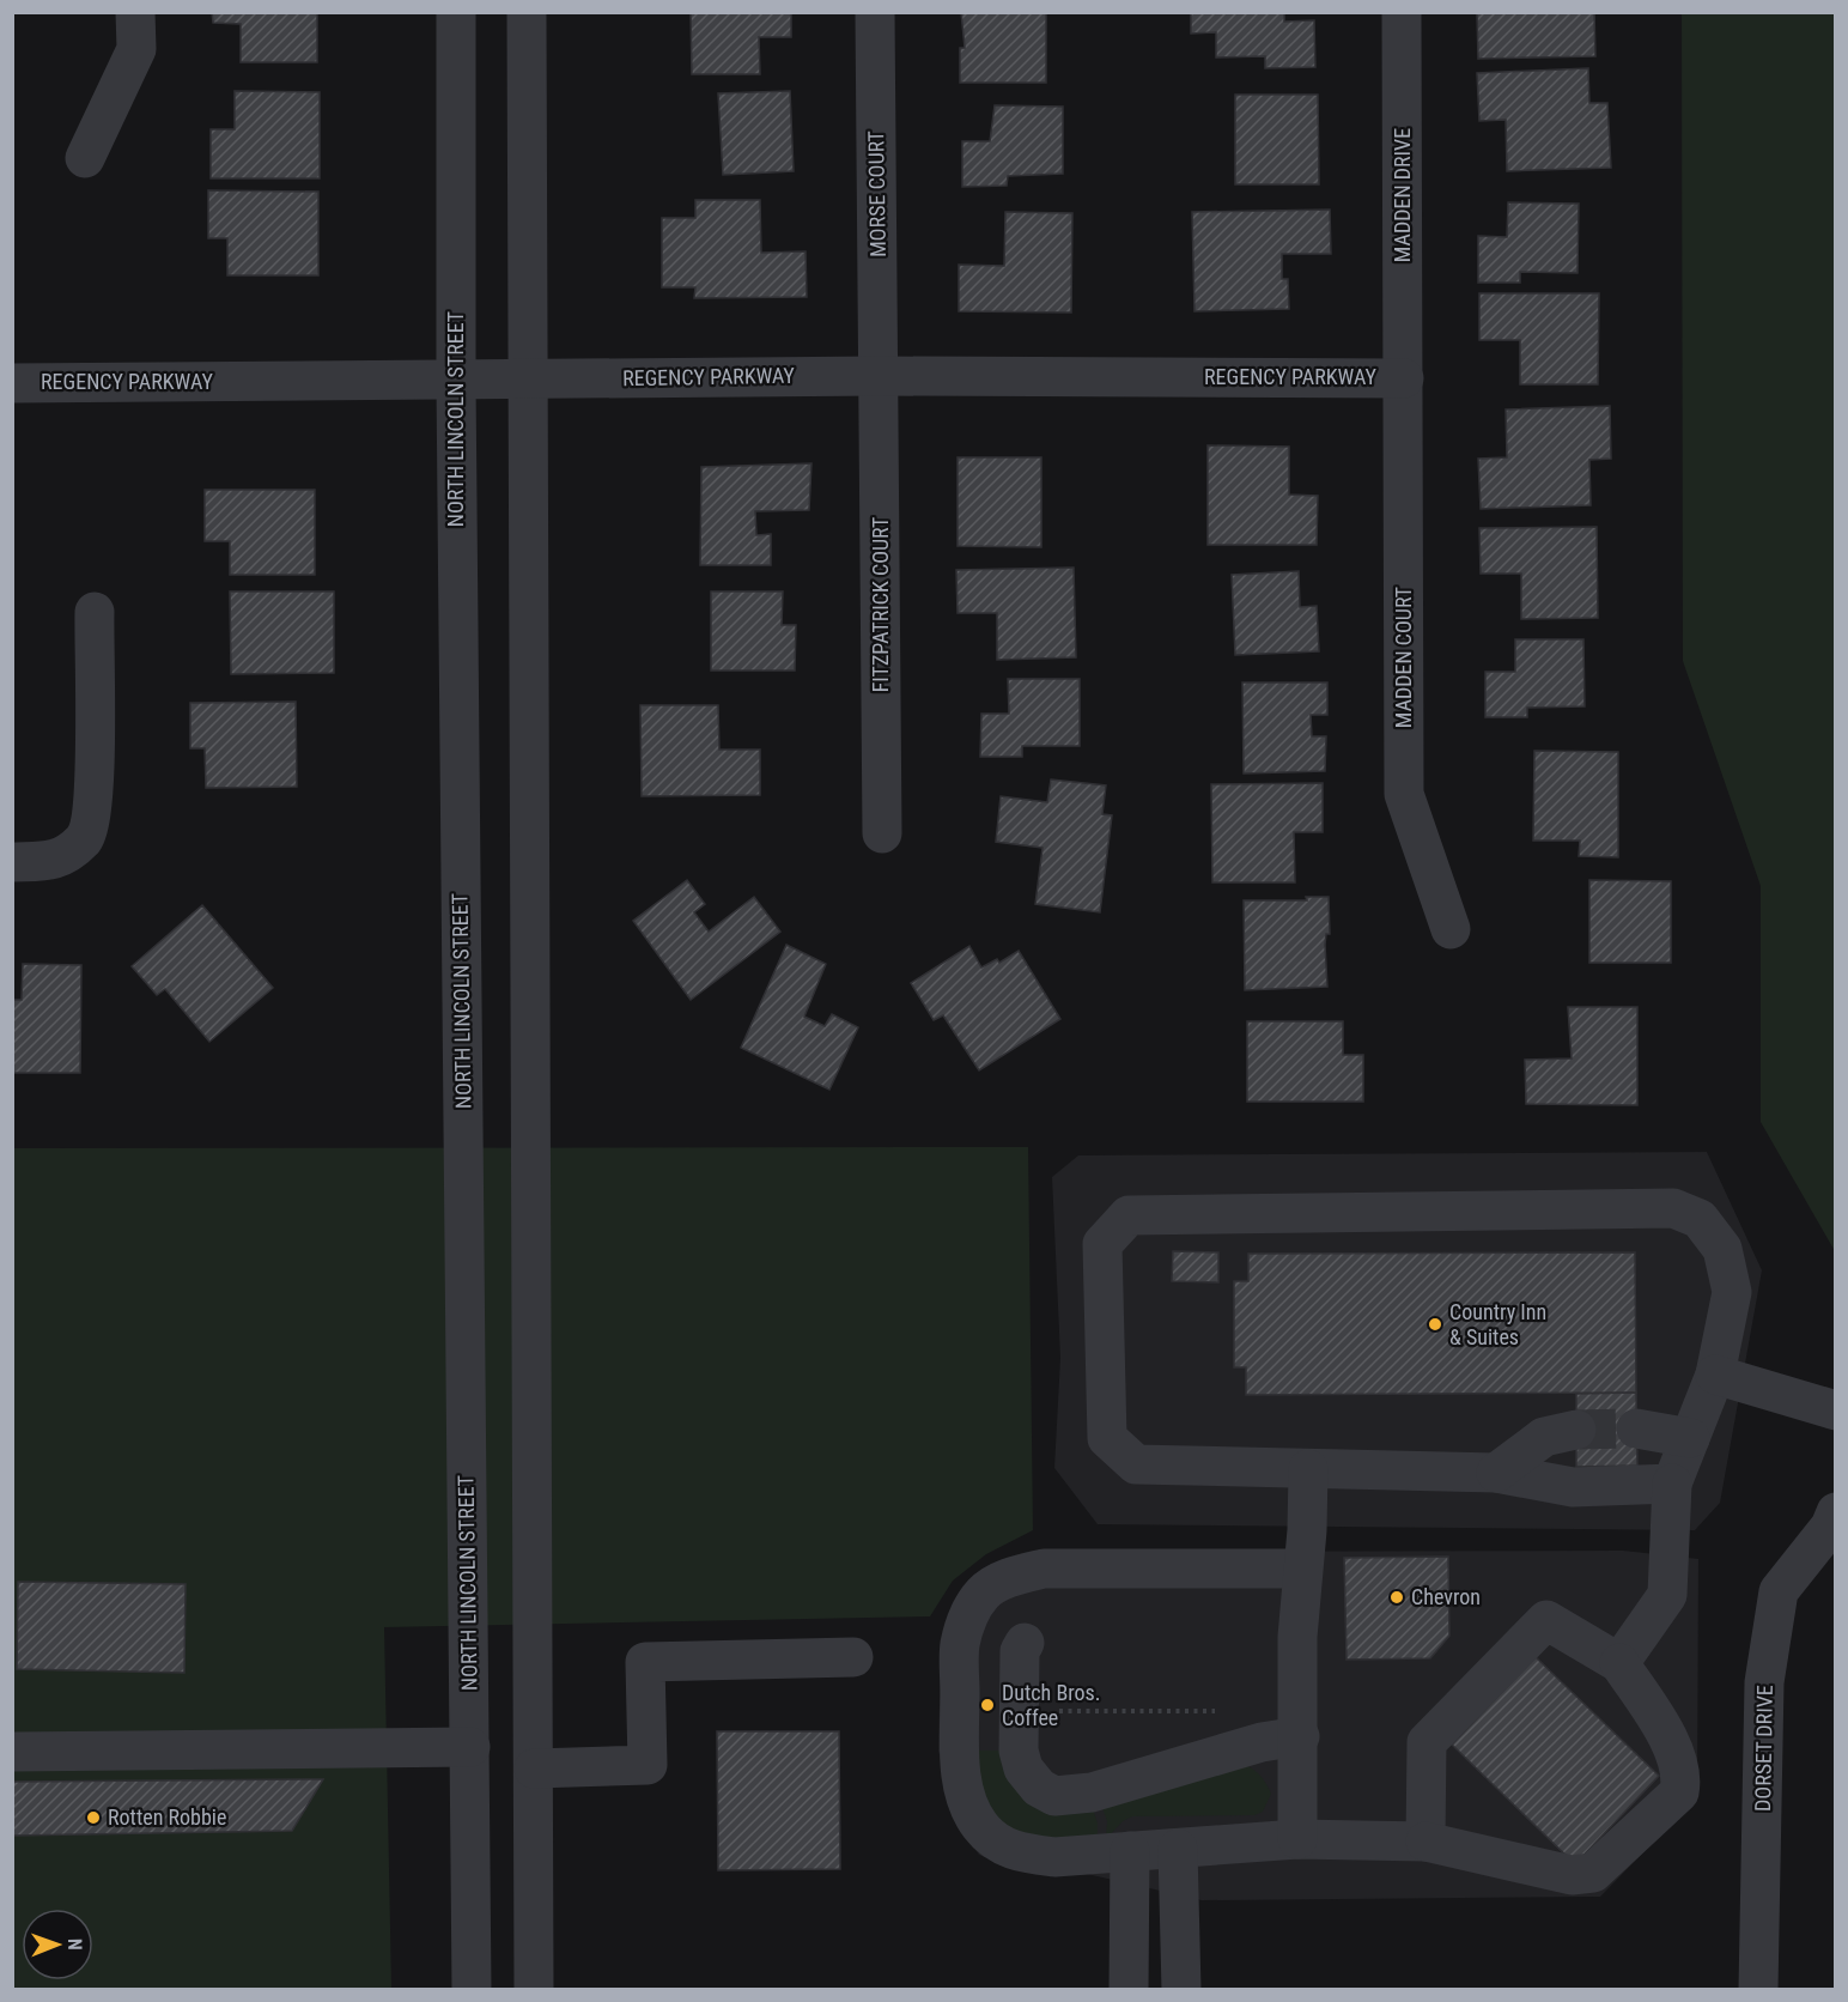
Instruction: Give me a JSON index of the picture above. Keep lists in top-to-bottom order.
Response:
{
  "streets": {
    "street": [
      "MORSE COURT",
      "MADDEN DRIVE",
      "REGENCY PARKWAY",
      "NORTH LINCOLN STREET",
      "FITZPATRICK COURT",
      "MADDEN COURT",
      "DORSET DRIVE"
    ]
  },
  "crossings": [
    ["MORSE COURT", "REGENCY PARKWAY"],
    ["MORSE COURT", "FITZPATRICK COURT"],
    ["MADDEN DRIVE", "REGENCY PARKWAY"],
    ["MADDEN DRIVE", "MADDEN COURT"],
    ["REGENCY PARKWAY", "NORTH LINCOLN STREET"],
    ["REGENCY PARKWAY", "FITZPATRICK COURT"],
    ["REGENCY PARKWAY", "MADDEN COURT"]
  ],
  "places": [
    "Country Inn & Suites",
    "Chevron",
    "Dutch Bros. Coffee",
    "Rotten Robbie"
  ],
  "north": "right"
}
